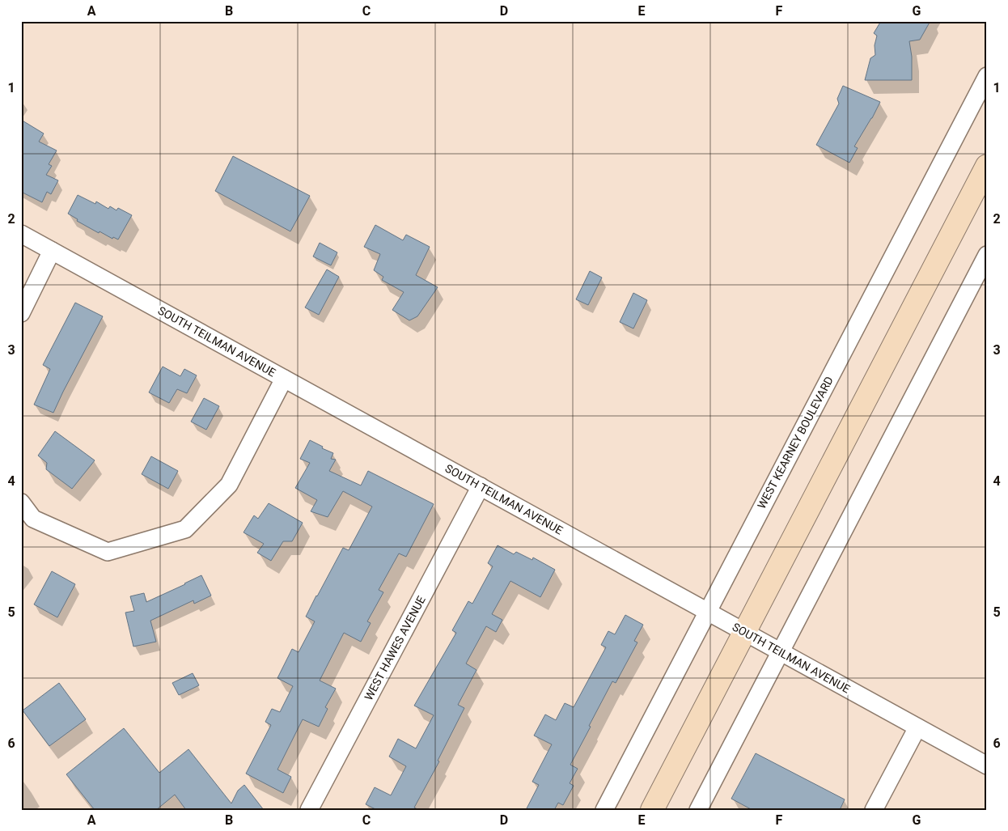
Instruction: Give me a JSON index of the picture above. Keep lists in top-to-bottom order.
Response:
{
  "streets": {
    "street": ["SOUTH TEILMAN AVENUE", "WEST KEARNEY BOULEVARD", "WEST HAWES AVENUE"]
  },
  "crossings": [
    ["SOUTH TEILMAN AVENUE", "WEST KEARNEY BOULEVARD"],
    ["SOUTH TEILMAN AVENUE", "WEST HAWES AVENUE"]
  ],
  "grid": {
    "columns": [
      "A",
      "B",
      "C",
      "D",
      "E",
      "F",
      "G"
    ],
    "rows": [
      "1",
      "2",
      "3",
      "4",
      "5",
      "6"
    ]
  }
}
